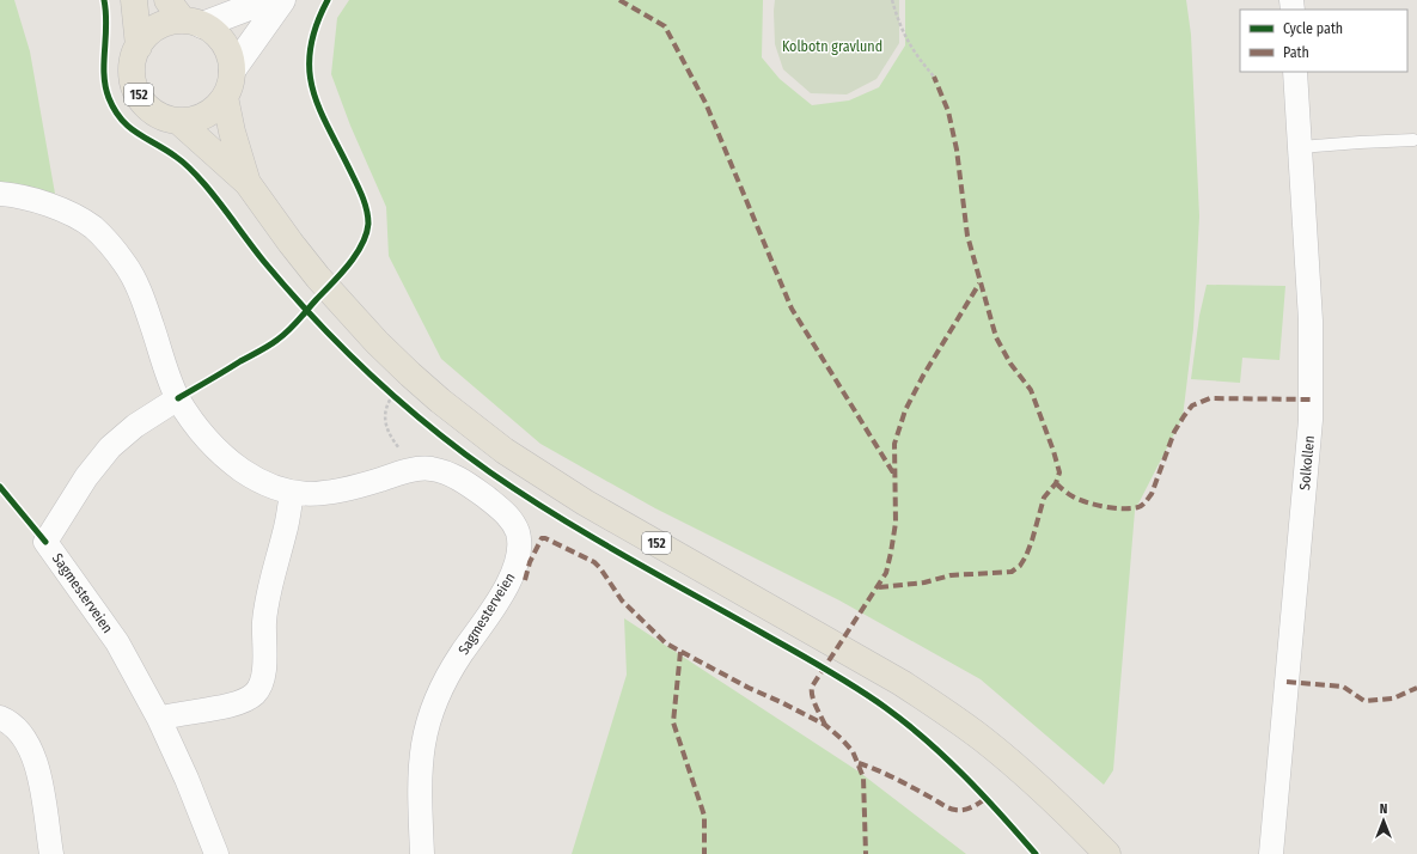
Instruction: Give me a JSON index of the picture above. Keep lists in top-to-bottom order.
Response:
{
  "streets": {
    "main road": ["152"],
    "street": ["Solkollen", "Sagmesterveien"]
  },
  "parks": ["Kolbotn gravlund"],
  "legend": ["Cycle path", "Path"],
  "north": "top"
}
